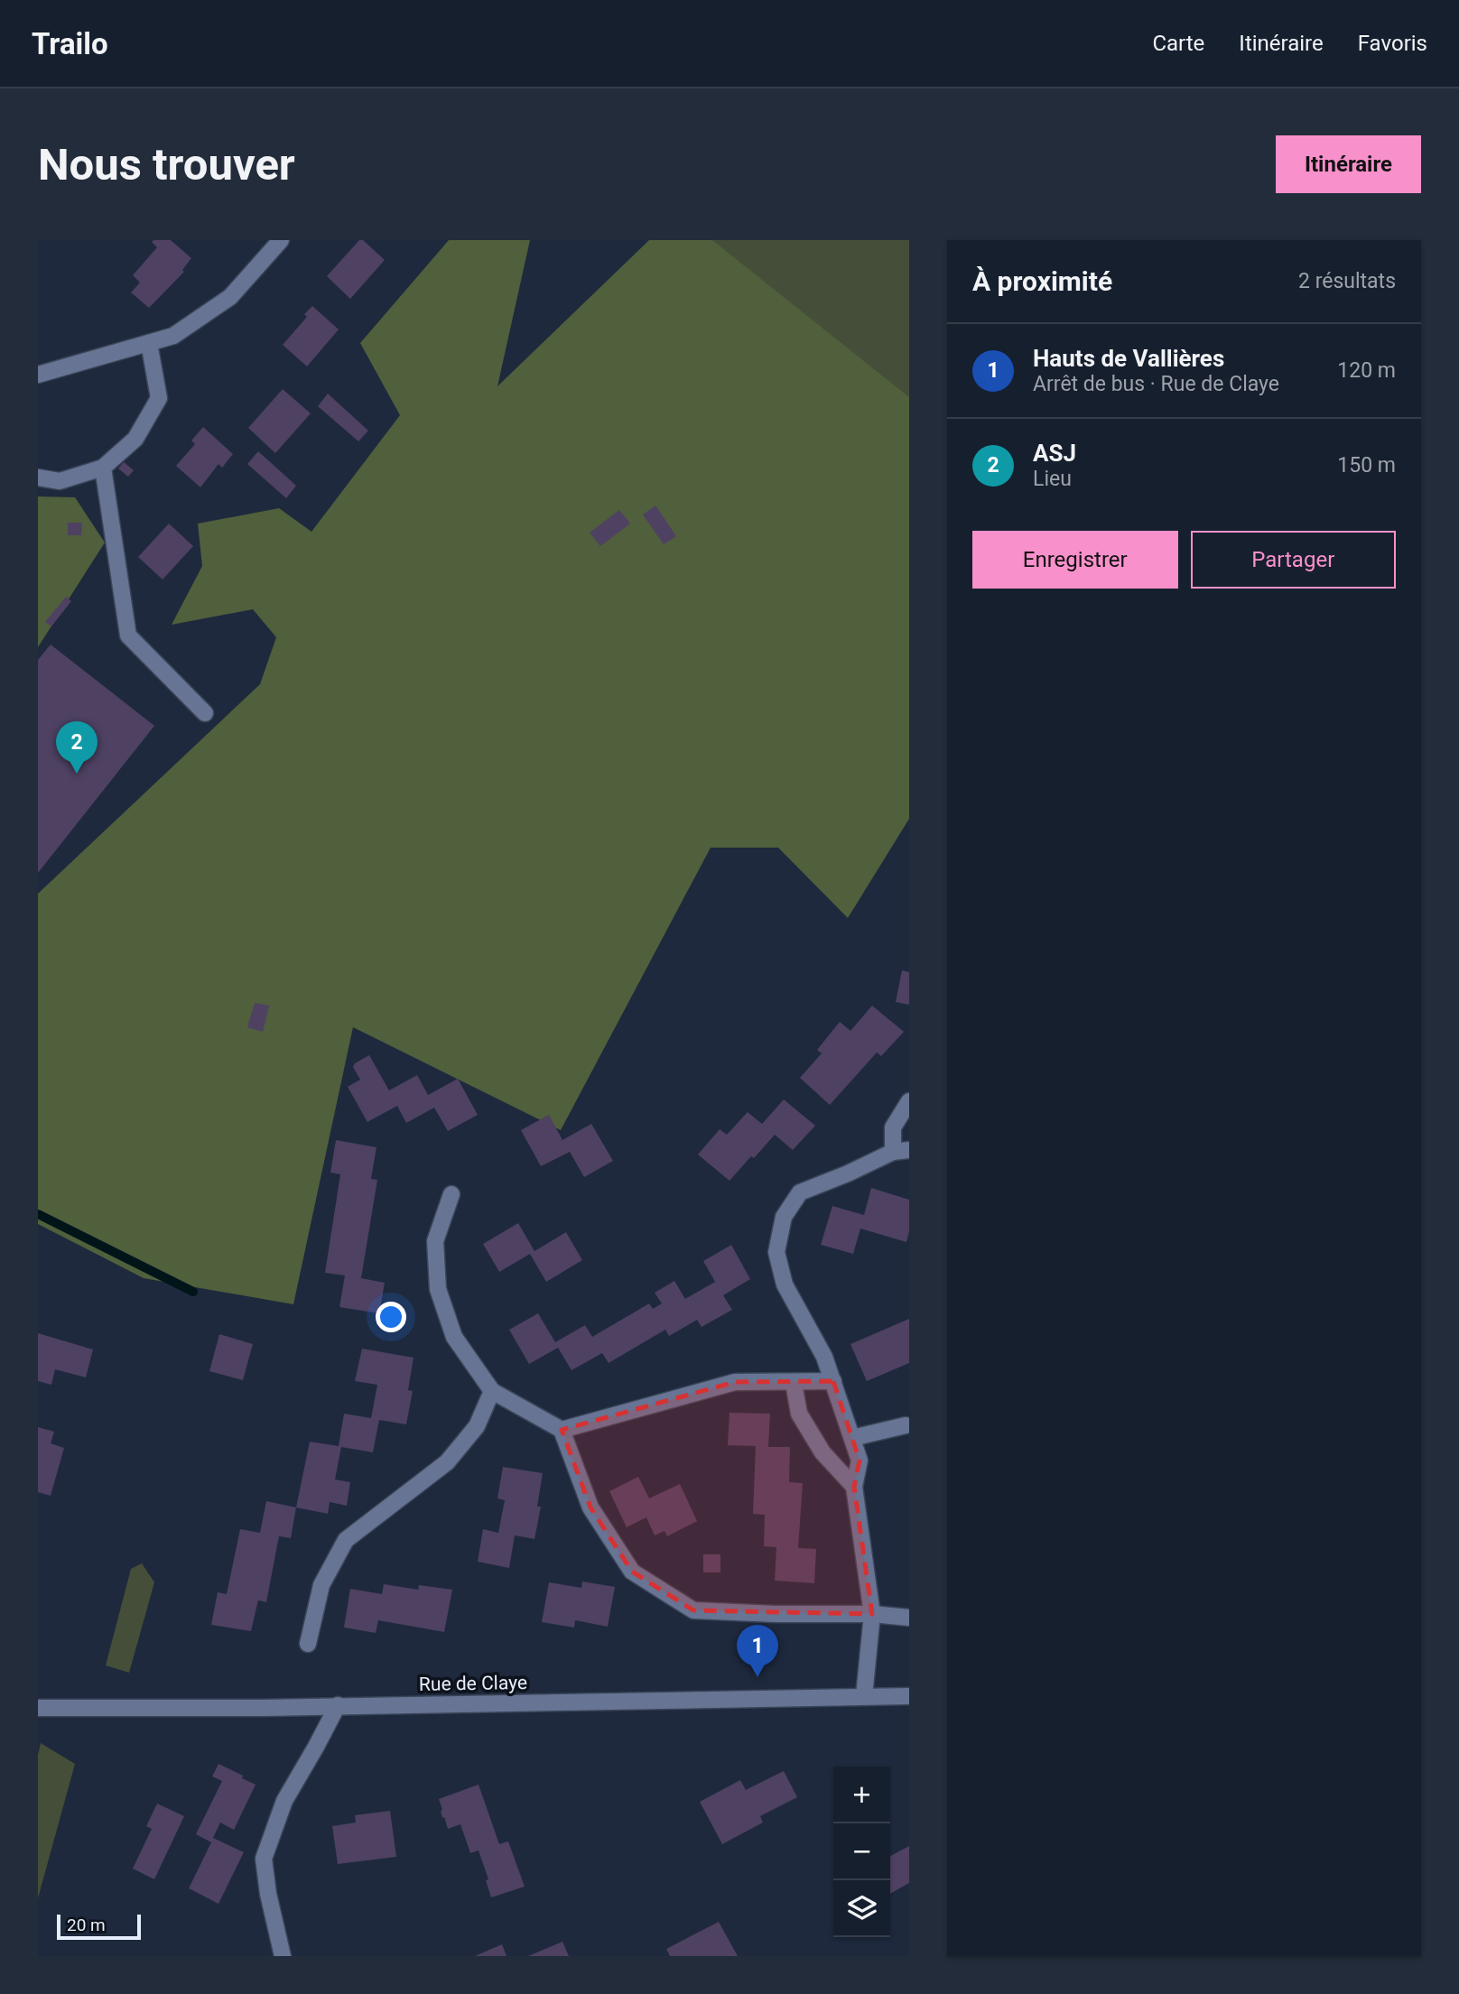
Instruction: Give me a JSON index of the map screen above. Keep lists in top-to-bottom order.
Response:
{
  "streets": {
    "street": ["Rue de Claye"]
  },
  "scale_bar": "20 m",
  "page": {
    "header": "Trailo",
    "nav": ["Carte", "Itinéraire", "Favoris"],
    "buttons": [
      "Itinéraire",
      ["Enregistrer", "Partager"]
    ],
    "title": "Nous trouver",
    "heading": ["À proximité", "2 résultats"],
    "list": [
      {
        "mark": "1",
        "name": "Hauts de Vallières",
        "note": "Arrêt de bus · Rue de Claye",
        "value": "120 m"
      },
      {
        "mark": "2",
        "name": "ASJ",
        "note": "Lieu",
        "value": "150 m"
      }
    ],
    "pins": ["2", "1"],
    "map_buttons": ["+", "−"],
    "scale": "20 m"
  }
}
